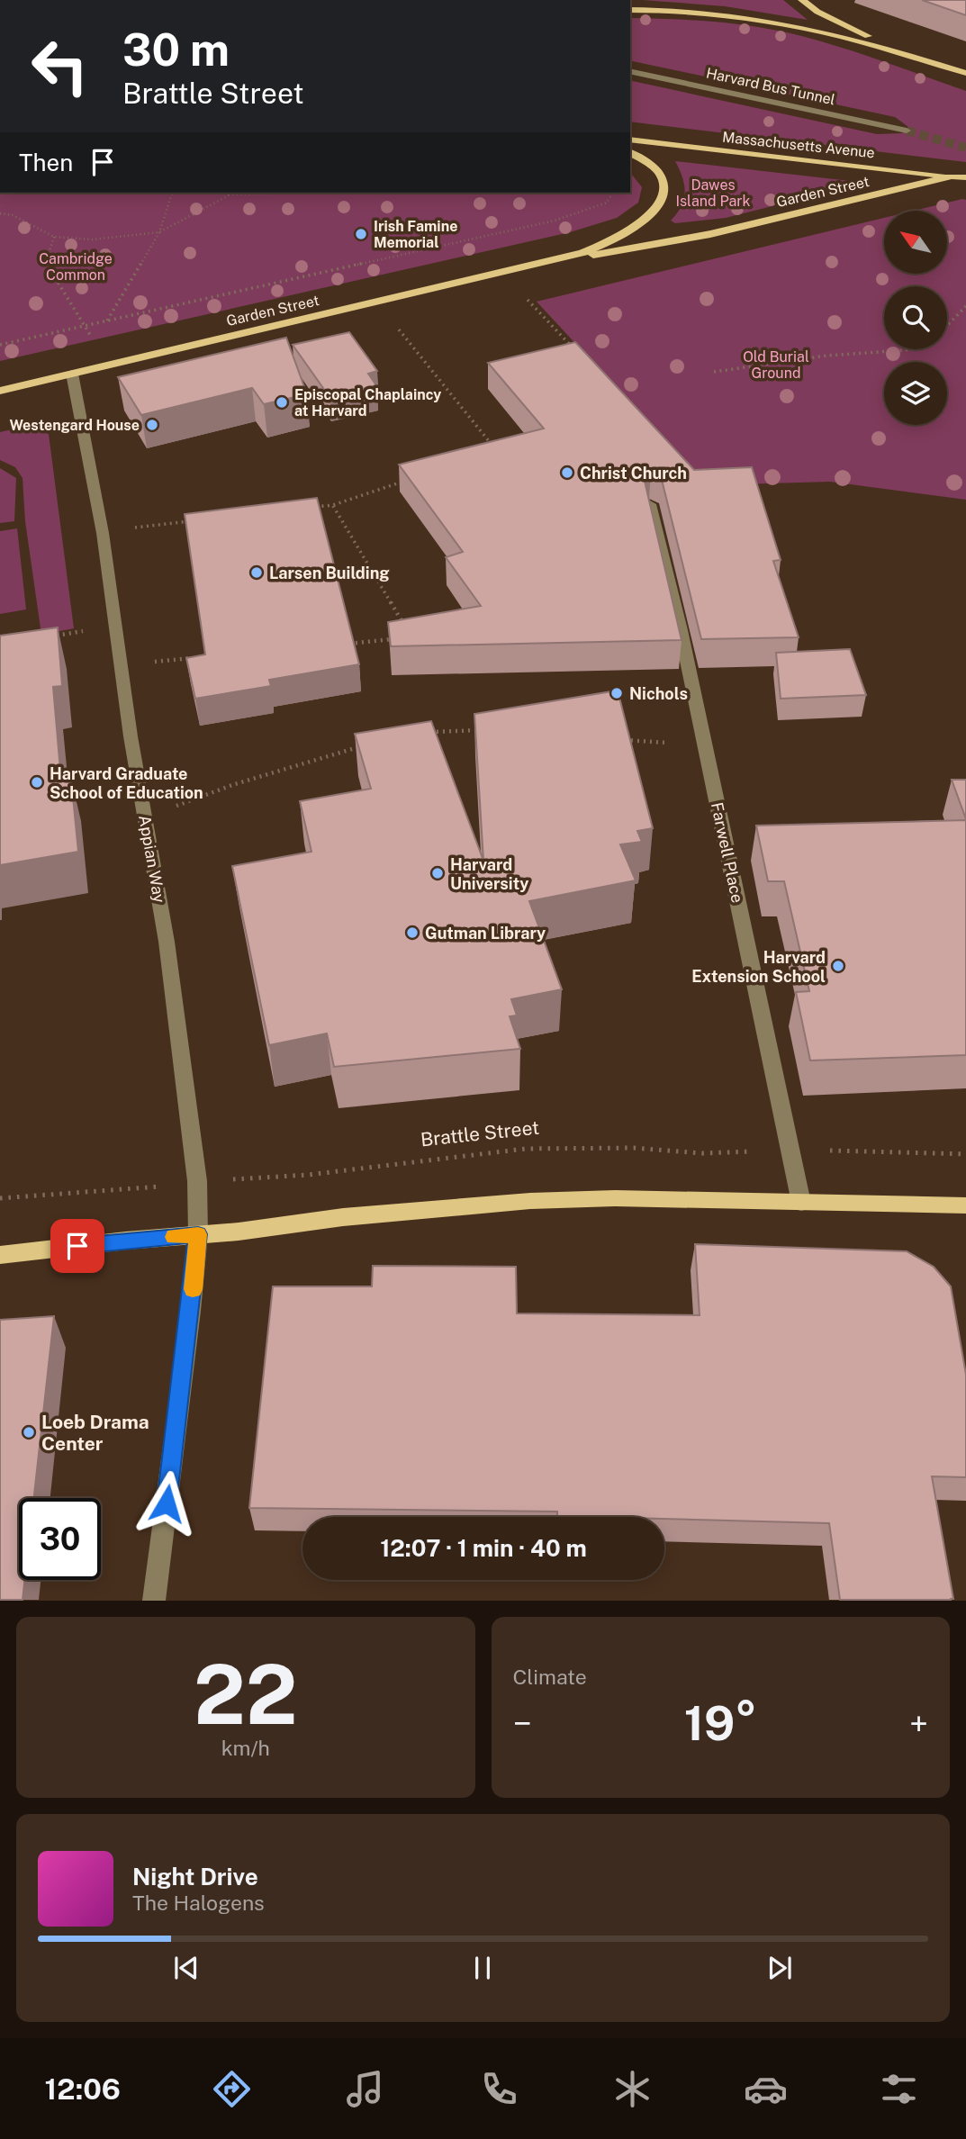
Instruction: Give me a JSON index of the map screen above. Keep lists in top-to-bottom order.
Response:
{
  "streets": {
    "main road": ["Massachusetts Avenue", "Garden Street"],
    "street": ["Harvard Bus Tunnel", "Farwell Place", "Appian Way"],
    "path": ["Brattle Street"]
  },
  "crossings": [
    ["Massachusetts Avenue", "Garden Street"],
    ["Garden Street", "Appian Way"],
    ["Farwell Place", "Brattle Street"],
    ["Appian Way", "Brattle Street"]
  ],
  "parks": ["Dawes Island Park", "Cambridge Common", "Old Burial Ground"],
  "places": [
    "Irish Famine Memorial",
    "Episcopal Chaplaincy at Harvard",
    "Westengard House",
    "Christ Church",
    "Larsen Building",
    "Nichols",
    "Harvard Graduate School of Education",
    "Harvard University",
    "Gutman Library",
    "Harvard Extension School",
    "Loeb Drama Center"
  ],
  "north": "top left",
  "page": {
    "turn": ["30 m", "Brattle Street"],
    "then": "Then",
    "limit": "30",
    "trip": "12:07 · 1 min · 40 m",
    "tile": [
      ["22", "km/h"],
      "Climate"
    ],
    "heat": ["−", "19°", "+"],
    "song": ["Night Drive", "The Halogens"],
    "tabs": "12:06"
  }
}
